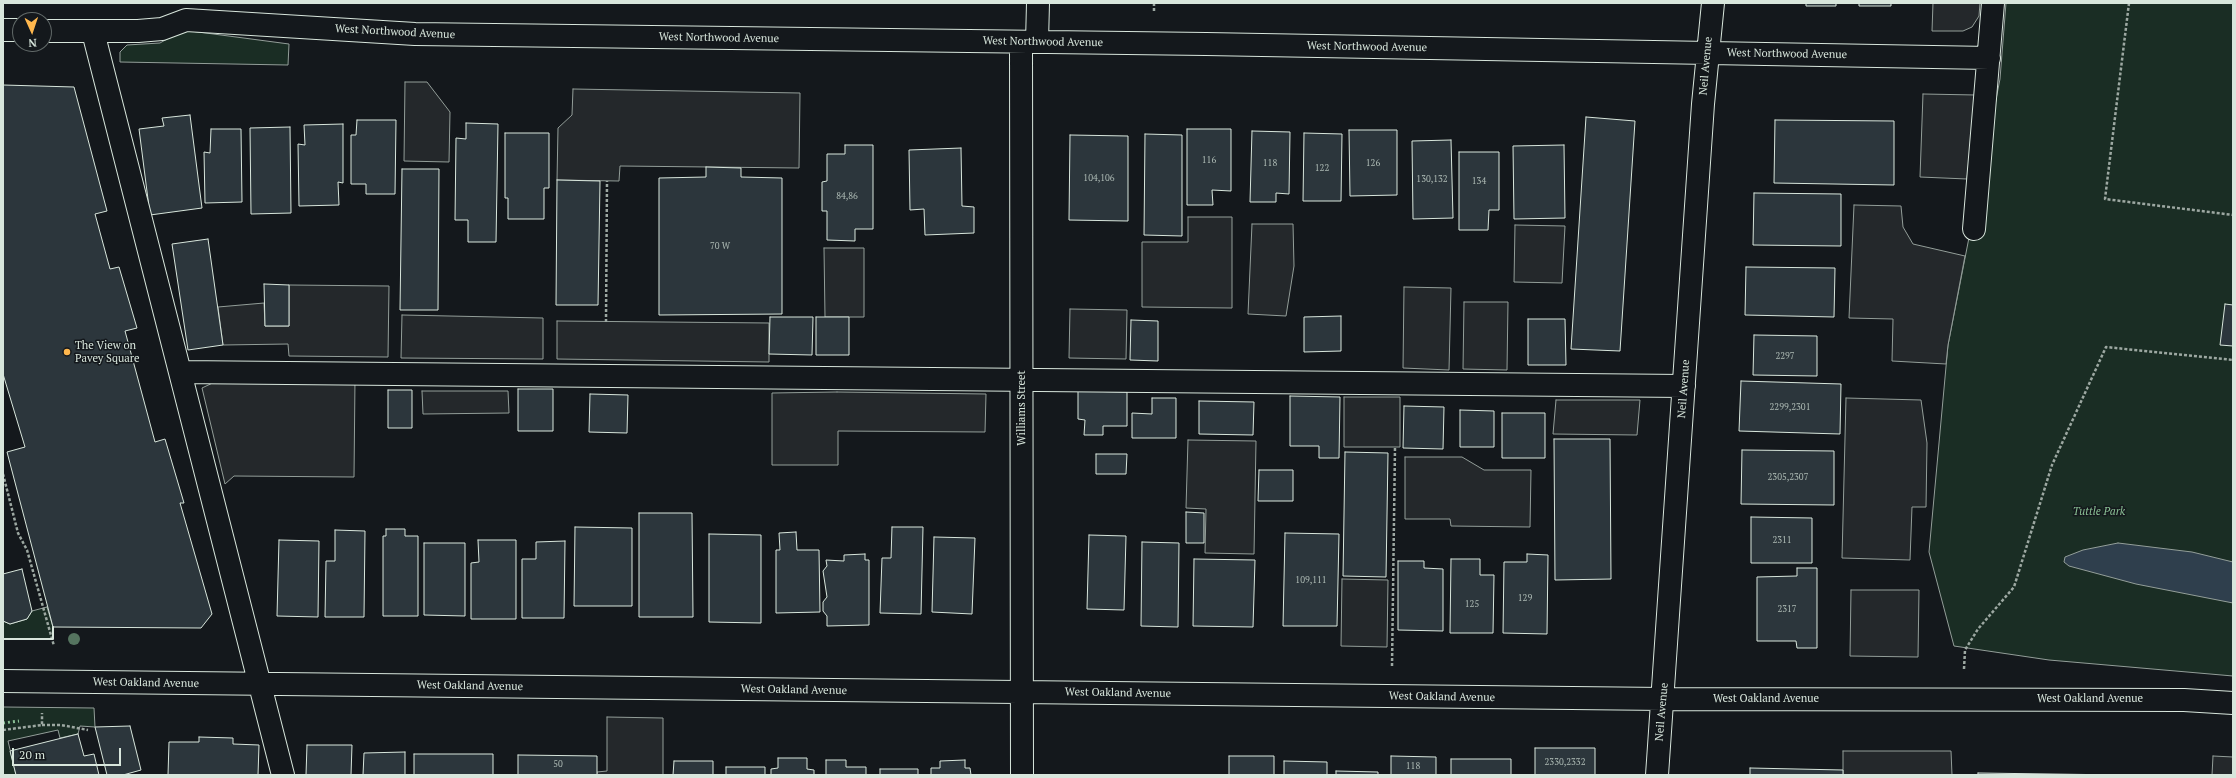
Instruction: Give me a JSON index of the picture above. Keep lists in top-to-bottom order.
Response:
{
  "streets": {
    "street": [
      "West Northwood Avenue",
      "Neil Avenue",
      "Williams Street",
      "West Oakland Avenue"
    ]
  },
  "crossings": [
    ["West Northwood Avenue", "Neil Avenue"],
    ["West Northwood Avenue", "Williams Street"],
    ["Neil Avenue", "West Oakland Avenue"],
    ["Williams Street", "West Oakland Avenue"]
  ],
  "parks": ["Tuttle Park"],
  "places": ["The View on Pavey Square"],
  "house_numbers": [
    "116",
    "118",
    "126",
    "122",
    "104,106",
    "130,132",
    "134",
    "84,86",
    "70 W",
    "2297",
    "2299,2301",
    "2305,2307",
    "2311",
    "109,111",
    "129",
    "125",
    "2317",
    "2330,2332",
    "50",
    "118"
  ],
  "scale_bar": "20 m",
  "north": "bottom"
}
